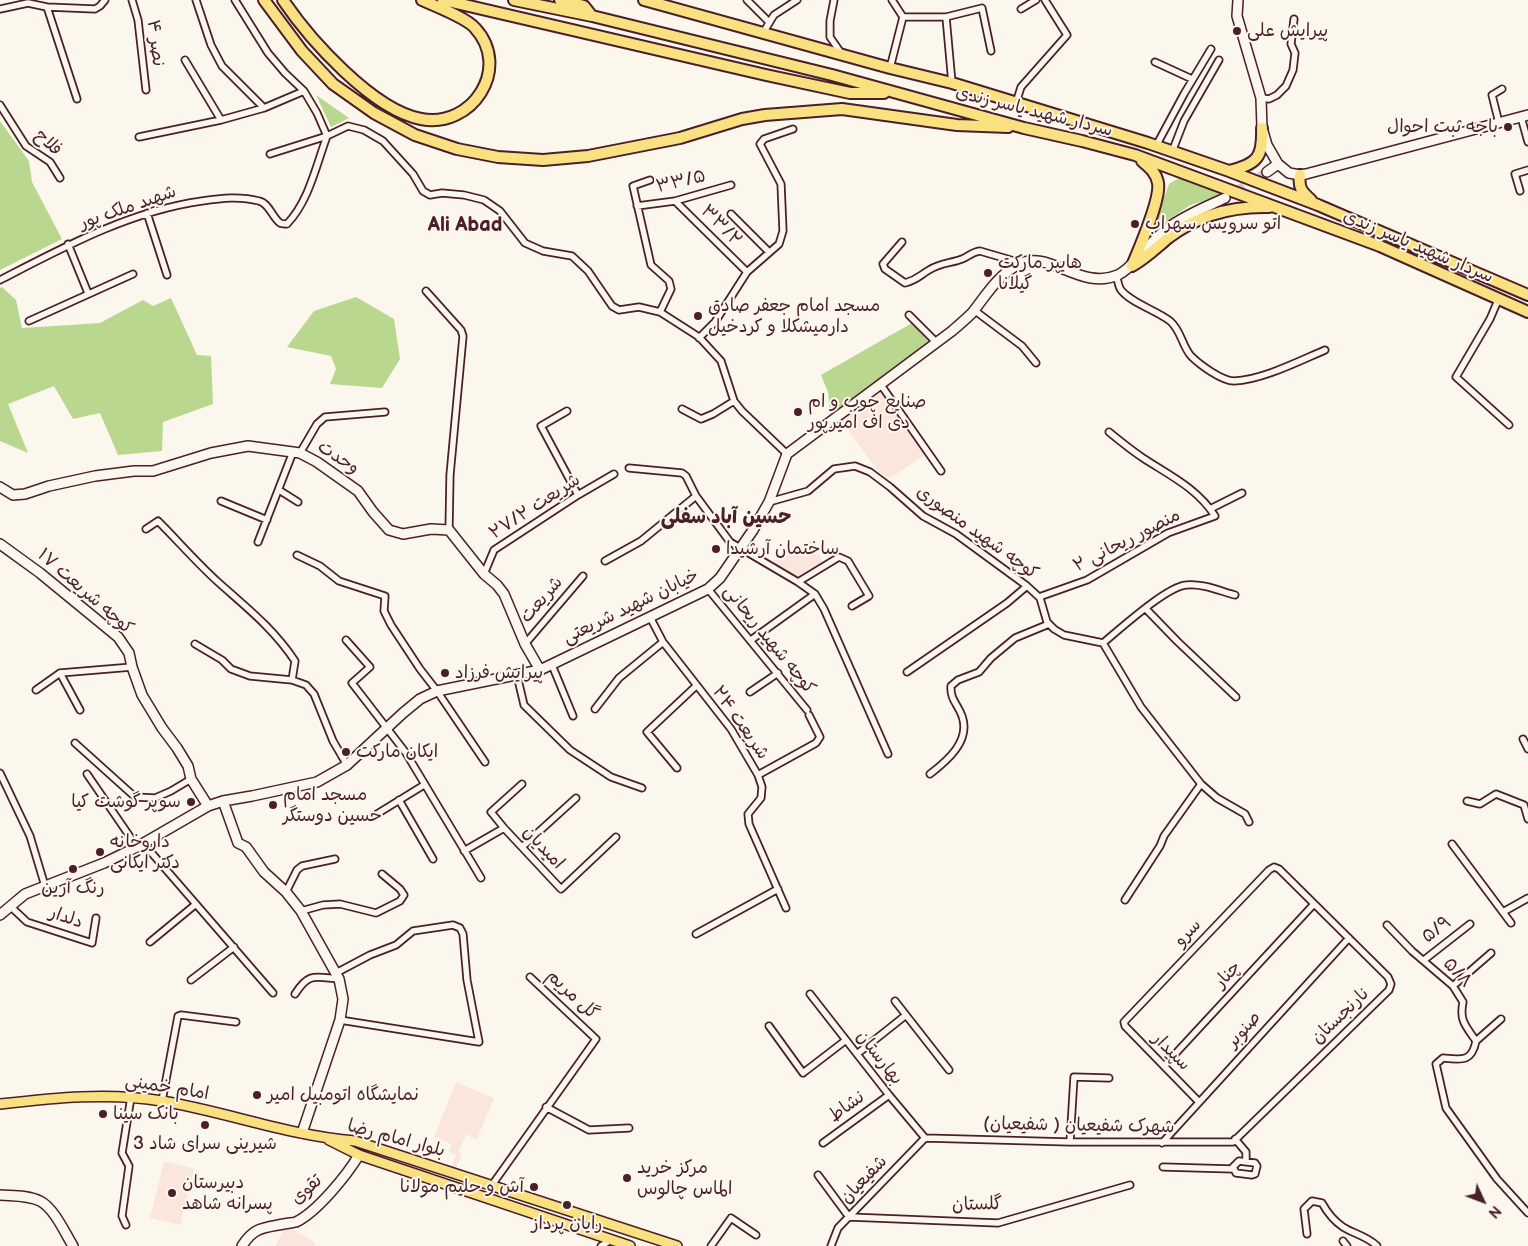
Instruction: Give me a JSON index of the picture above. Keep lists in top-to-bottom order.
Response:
{
  "streets": {
    "highway": ["سردار شهید یاسر زندی"],
    "main road": ["امام خمینی", "بلوار امام رضا"],
    "street": [
      "نصر ۴",
      "فلاح",
      "۳۳/۵",
      "شهید ملک پور",
      "۳۳/۲",
      "وحدت",
      "شریعت ۲۷/۲",
      "کوچه شهید منصوری",
      "منصور ریحانی ۲",
      "کوچه شریعت ۱۷",
      "شریعت",
      "خیابان شهید شریعتی",
      "کوچه شهید ریحانی",
      "شریعت ۲۴",
      "امیدیان",
      "دلدار",
      "۵/۹",
      "سرو",
      "۵/۸",
      "چنار",
      "گل مریم",
      "نارنجستان",
      "صنوبر",
      "سپیدار",
      "بهارستان",
      "نشاط",
      "شهرک شفیعیان ( شفیعیان)",
      "شفیعیان",
      "تقوی",
      "گلستان"
    ]
  },
  "crossings": [
    ["۳۳/۵", "۳۳/۲"],
    ["کوچه شهید منصوری", "منصور ریحانی ۲"],
    ["کوچه شهید منصوری", "خیابان شهید شریعتی"],
    ["کوچه شریعت ۱۷", "خیابان شهید شریعتی"],
    ["خیابان شهید شریعتی", "کوچه شهید ریحانی"],
    ["خیابان شهید شریعتی", "شریعت ۲۴"],
    ["خیابان شهید شریعتی", "دلدار"],
    ["کوچه شهید ریحانی", "شریعت ۲۴"],
    ["۵/۹", "۵/۸"],
    ["سرو", "نارنجستان"],
    ["سرو", "سپیدار"],
    ["چنار", "نارنجستان"],
    ["چنار", "سپیدار"],
    ["نارنجستان", "صنوبر"],
    ["نارنجستان", "شهرک شفیعیان ( شفیعیان)"],
    ["صنوبر", "سپیدار"],
    ["صنوبر", "شهرک شفیعیان ( شفیعیان)"],
    ["بهارستان", "نشاط"],
    ["بهارستان", "شهرک شفیعیان ( شفیعیان)"],
    ["بهارستان", "شفیعیان"],
    ["امام خمینی", "بلوار امام رضا"],
    ["شهرک شفیعیان ( شفیعیان)", "شفیعیان"],
    ["بلوار امام رضا", "تقوی"],
    ["شفیعیان", "گلستان"]
  ],
  "districts": ["Ali Abad", "حسین آباد سفلی"],
  "places": [
    "پیرایش علی",
    "باجه ثبت احوال",
    "اتو سرویس سهراب",
    "هایپر مارکت گیلانا",
    "مسجد امام جعفر صادق دارمیشکلا و کردخیل",
    "صنایع چوب و ام دی اف امیرپور",
    "ساختمان آرشیدا",
    "پیرایش فرزاد",
    "ایکان مارکت",
    "سوپر گوشت کیا",
    "مسجد امام حسین دوستگر",
    "داروخانه دکتر ایکانی",
    "رنگ آرین",
    "نمایشگاه اتومبیل امیر",
    "بانک سینا",
    "شیرینی سرای شاد 3",
    "مرکز خرید الماس چالوس",
    "آش و حلیم مولانا",
    "دبیرستان پسرانه شاهد",
    "رایان پرداز"
  ],
  "north": "bottom right"
}
